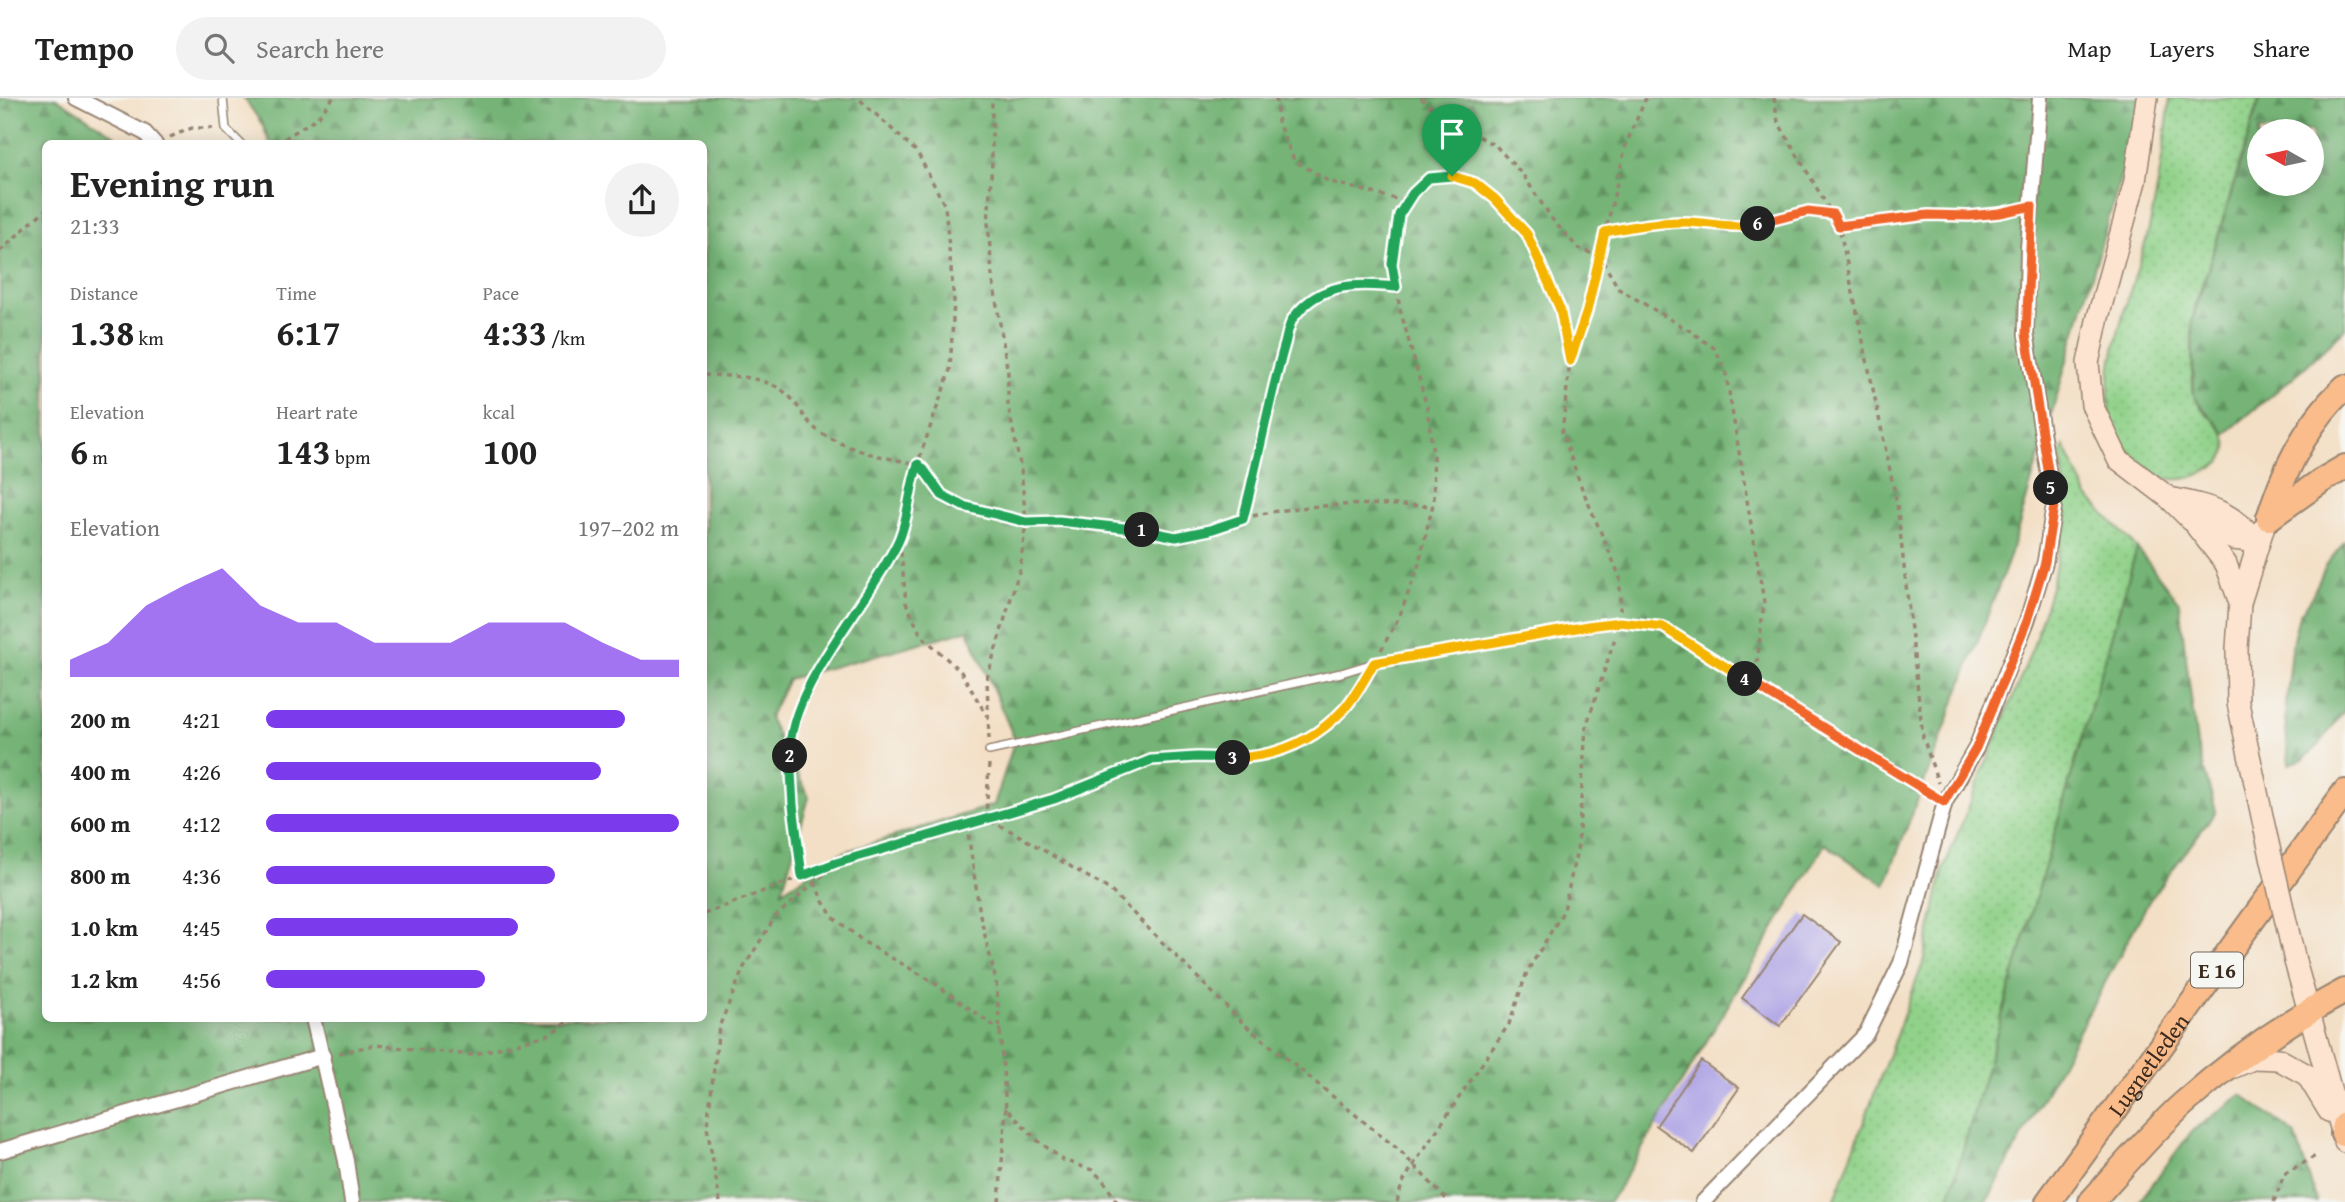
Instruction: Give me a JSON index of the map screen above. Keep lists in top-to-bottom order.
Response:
{
  "streets": {
    "highway": ["E 16", "Lugnetleden"]
  },
  "north": "left",
  "page": {
    "header": "Tempo",
    "search": "Search here",
    "nav": ["Map", "Layers", "Share"],
    "heading": ["Evening run", "21:33"],
    "pins": [
      "6",
      "5",
      "1",
      "4",
      "2",
      "3"
    ],
    "stats": [
      ["Distance", "1.38 km"],
      ["Time", "6:17"],
      ["Pace", "4:33 /km"],
      ["Elevation", "6 m"],
      ["Heart rate", "143 bpm"],
      ["kcal", "100"]
    ],
    "chart": ["Elevation", "197–202 m"],
    "list": [
      {
        "name": "200 m",
        "note": "4:21"
      },
      {
        "name": "400 m",
        "note": "4:26"
      },
      {
        "name": "600 m",
        "note": "4:12"
      },
      {
        "name": "800 m",
        "note": "4:36"
      },
      {
        "name": "1.0 km",
        "note": "4:45"
      },
      {
        "name": "1.2 km",
        "note": "4:56"
      }
    ]
  }
}
